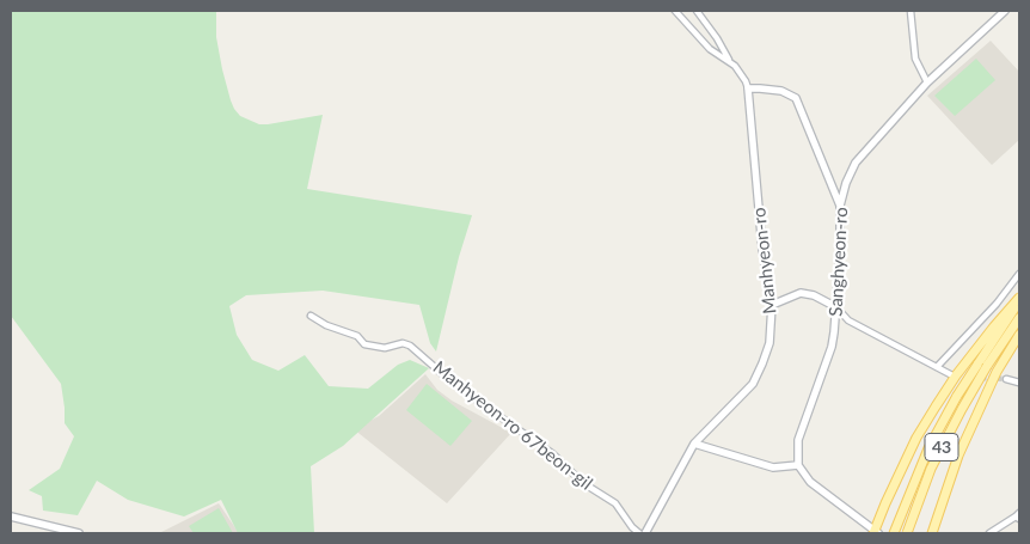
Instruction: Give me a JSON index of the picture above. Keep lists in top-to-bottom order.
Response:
{
  "streets": {
    "main road": ["43"],
    "street": ["Manhyeon-ro", "Sanghyeon-ro", "Manhyeon-ro 67beon-gil"]
  }
}
